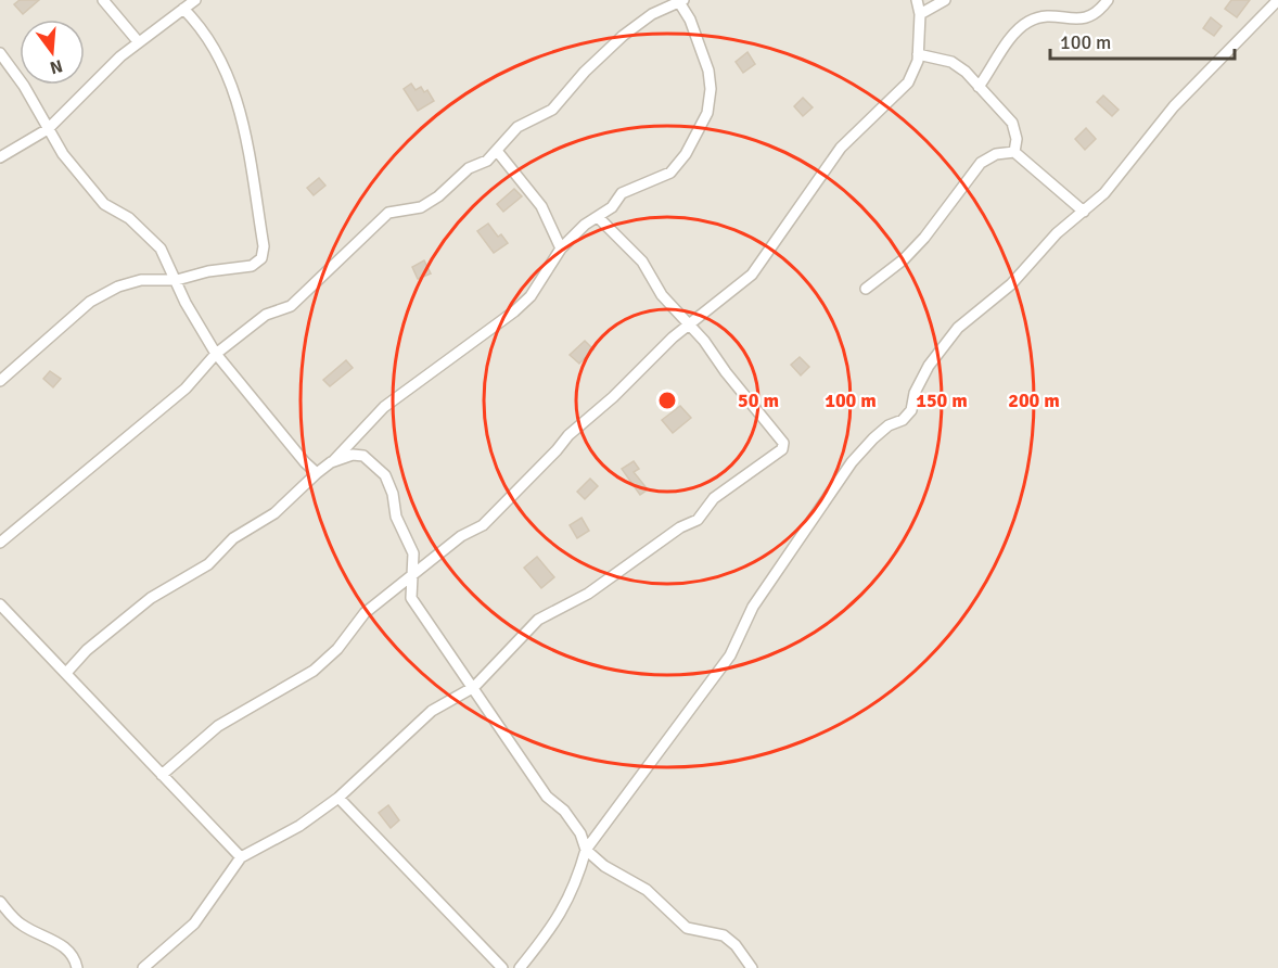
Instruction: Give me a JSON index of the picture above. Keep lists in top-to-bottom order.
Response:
{
  "scale_bar": "100 m",
  "north": "bottom",
  "rings": [
    "50 m",
    "100 m",
    "150 m",
    "200 m"
  ]
}
